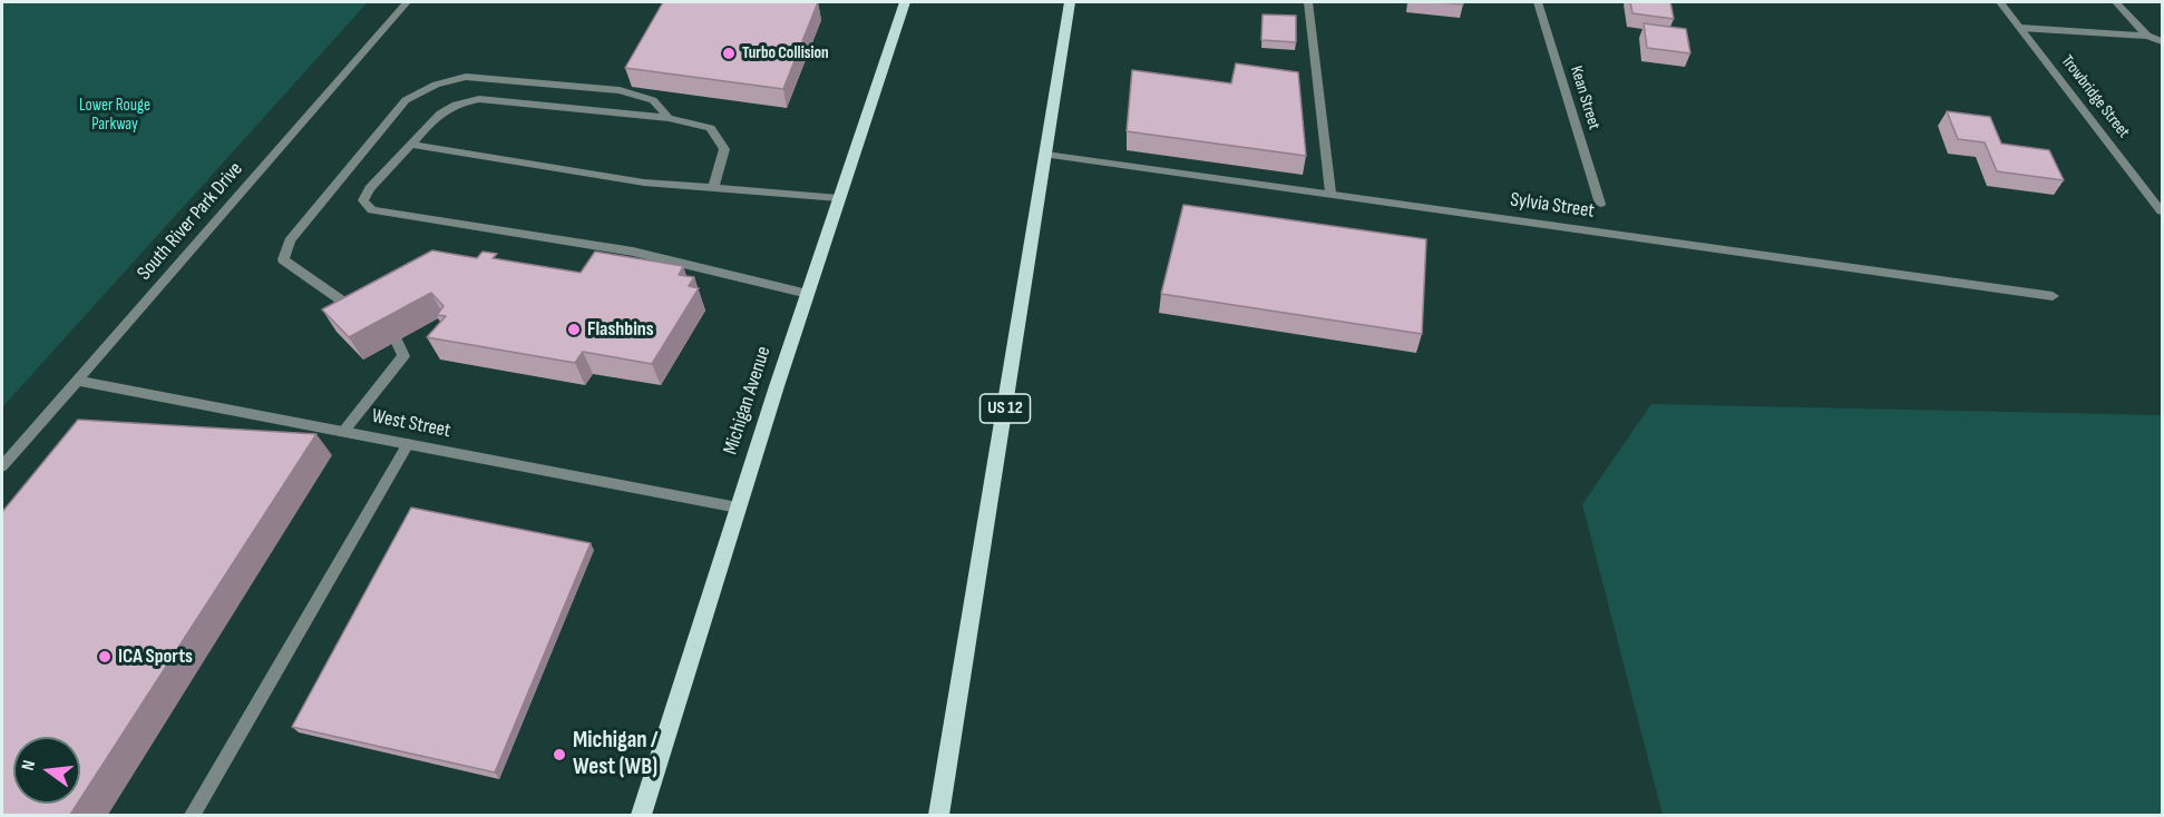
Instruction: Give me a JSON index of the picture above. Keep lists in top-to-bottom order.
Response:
{
  "streets": {
    "main road": ["Michigan Avenue", "US 12"],
    "street": [
      "Trowbridge Street",
      "Kean Street",
      "Sylvia Street",
      "South River Park Drive",
      "West Street"
    ]
  },
  "crossings": [
    ["Sylvia Street", "US 12"],
    ["South River Park Drive", "West Street"],
    ["Michigan Avenue", "West Street"]
  ],
  "parks": ["Lower Rouge Parkway"],
  "places": [
    "Turbo Collision",
    "Flashbins",
    "ICA Sports",
    "Michigan / West (WB)"
  ],
  "north": "left"
}
